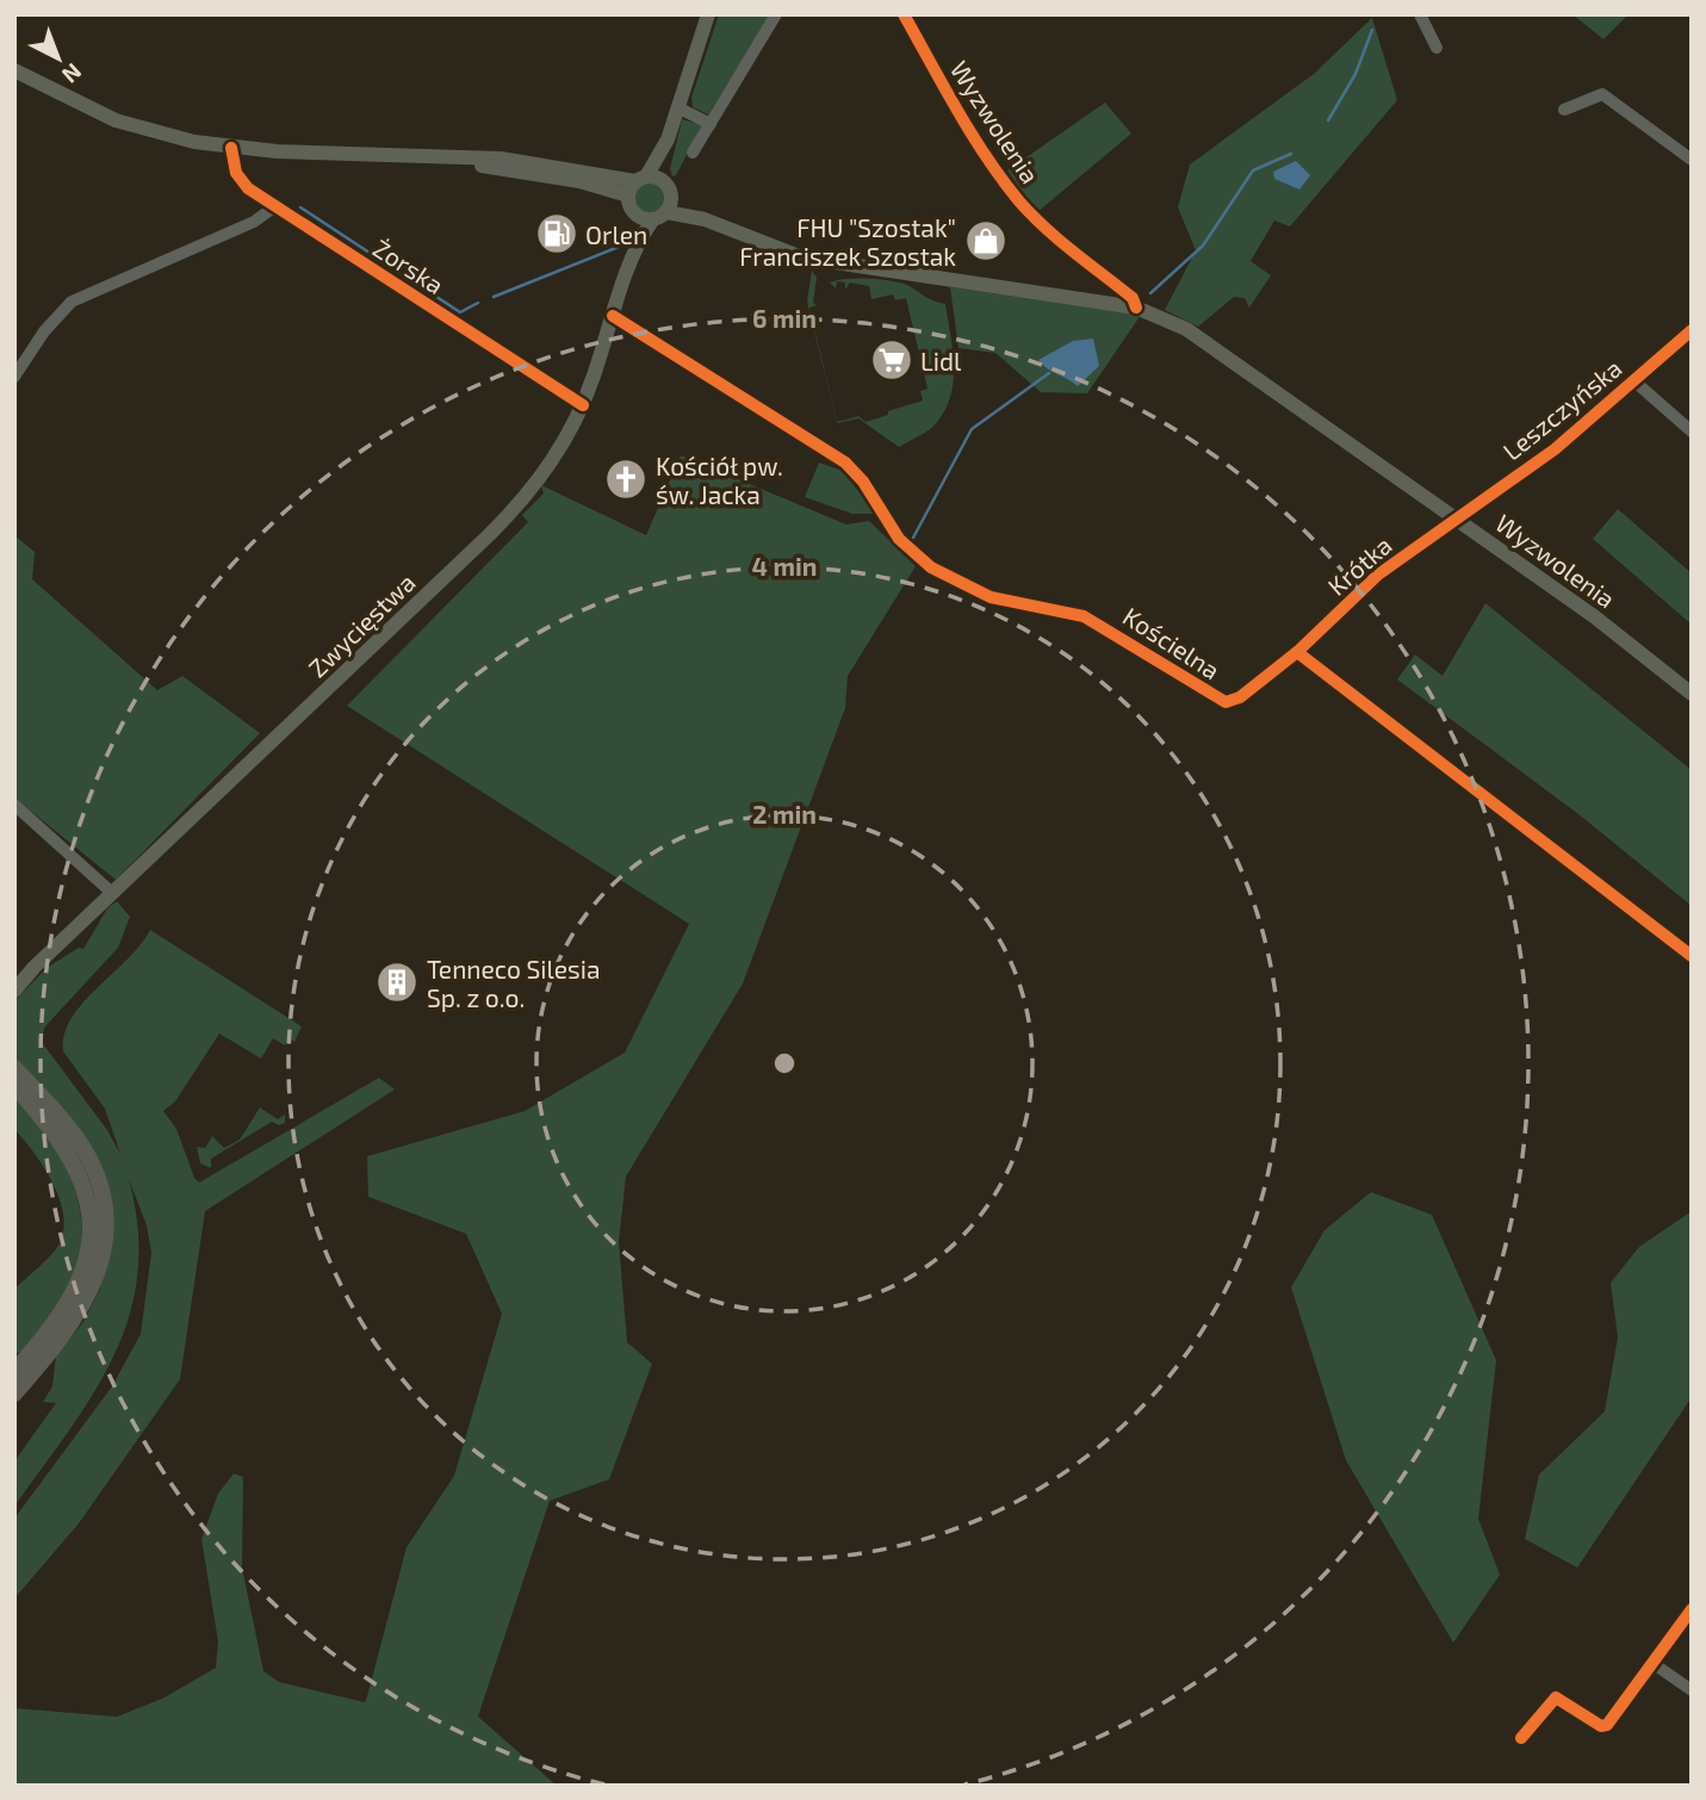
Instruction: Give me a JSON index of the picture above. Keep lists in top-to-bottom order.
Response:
{
  "streets": {
    "main road": ["Wyzwolenia", "Zwycięstwa"],
    "street": [
      "Żorska",
      "Leszczyńska",
      "Krótka",
      "Kościelna"
    ]
  },
  "crossings": [
    ["Wyzwolenia", "Leszczyńska"],
    ["Wyzwolenia", "Krótka"],
    ["Żorska", "Zwycięstwa"],
    ["Leszczyńska", "Krótka"],
    ["Krótka", "Kościelna"],
    ["Zwycięstwa", "Kościelna"]
  ],
  "places": {
    "fuel station": ["Orlen"],
    "shop": ["FHU \"Szostak\" Franciszek Szostak"],
    "supermarket": ["Lidl"],
    "church": ["Kościół pw. św. Jacka"],
    "building": ["Tenneco Silesia Sp. z o.o."]
  },
  "north": "bottom right",
  "rings": ["6 min", "4 min", "2 min"]
}
